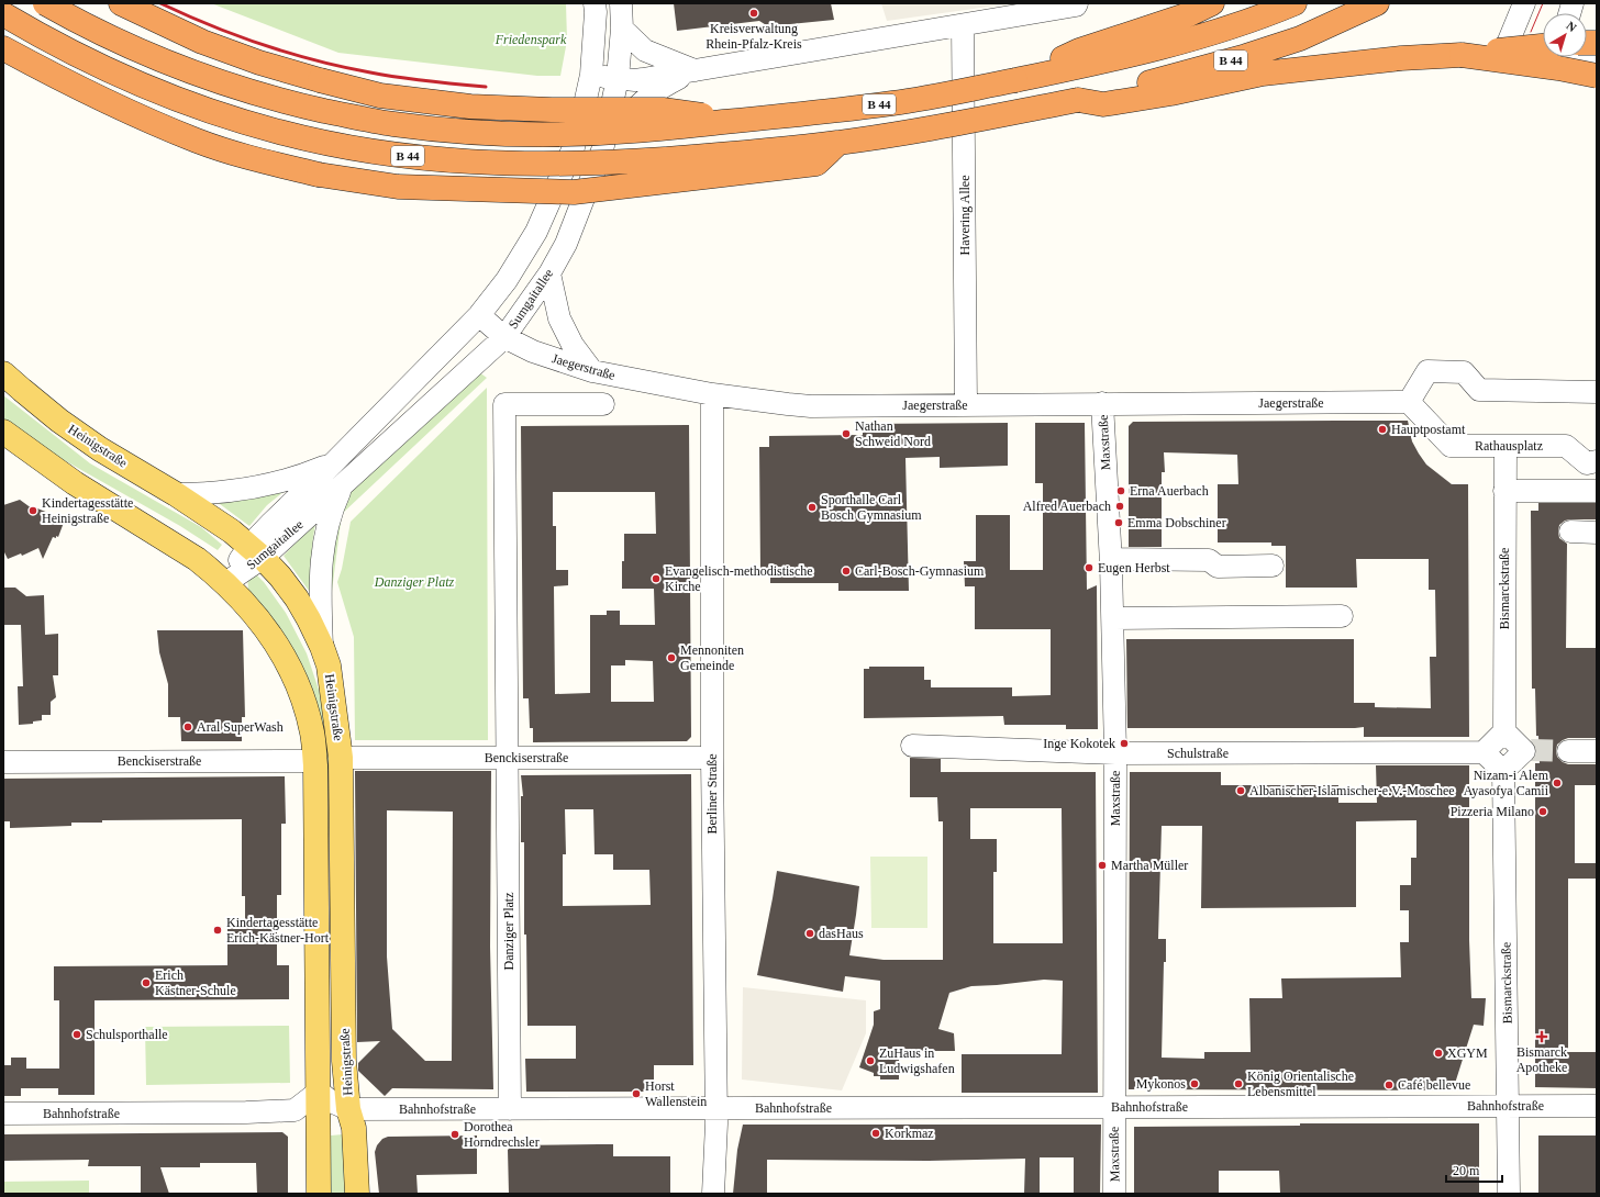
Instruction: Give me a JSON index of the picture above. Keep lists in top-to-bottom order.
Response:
{
  "streets": {
    "highway": ["B 44"],
    "main road": ["Heinigstraße"],
    "street": [
      "Havering Allee",
      "Sumgaitallee",
      "Jaegerstraße",
      "Maxstraße",
      "Rathausplatz",
      "Bismarckstraße",
      "Schulstraße",
      "Benckiserstraße",
      "Berliner Straße",
      "Danziger Platz",
      "Bahnhofstraße"
    ]
  },
  "crossings": [
    ["Havering Allee", "Jaegerstraße"],
    ["Sumgaitallee", "Jaegerstraße"],
    ["Sumgaitallee", "Heinigstraße"],
    ["Jaegerstraße", "Maxstraße"],
    ["Jaegerstraße", "Rathausplatz"],
    ["Jaegerstraße", "Berliner Straße"],
    ["Maxstraße", "Schulstraße"],
    ["Maxstraße", "Bahnhofstraße"],
    ["Heinigstraße", "Benckiserstraße"],
    ["Heinigstraße", "Bahnhofstraße"],
    ["Rathausplatz", "Bismarckstraße"],
    ["Bismarckstraße", "Bahnhofstraße"],
    ["Benckiserstraße", "Berliner Straße"],
    ["Benckiserstraße", "Danziger Platz"],
    ["Berliner Straße", "Bahnhofstraße"],
    ["Danziger Platz", "Bahnhofstraße"]
  ],
  "parks": ["Friedenspark", "Danziger Platz"],
  "places": {
    "other": [
      "Kreisverwaltung Rhein-Pfalz-Kreis",
      "Hauptpostamt",
      "Nathan Schweid Nord",
      "Erna Auerbach",
      "Alfred Auerbach",
      "Sporthalle Carl Bosch Gymnasium",
      "Kindertagesstätte Heinigstraße",
      "Emma Dobschiner",
      "Eugen Herbst",
      "Carl-Bosch-Gymnasium",
      "Evangelisch-methodistische Kirche",
      "Mennoniten Gemeinde",
      "Aral SuperWash",
      "Inge Kokotek",
      "Nizam-i Alem Ayasofya Camii",
      "Albanischer-Islamischer-e.V.-Moschee",
      "Pizzeria Milano",
      "Martha Müller",
      "Kindertagesstätte Erich-Kästner-Hort",
      "dasHaus",
      "Erich Kästner-Schule",
      "Schulsporthalle",
      "XGYM",
      "ZuHaus in Ludwigshafen",
      "Mykonos",
      "König Orientalische Lebensmittel",
      "Café bellevue",
      "Horst Wallenstein",
      "Korkmaz",
      "Dorothea Horndrechsler"
    ],
    "health": ["Bismarck Apotheke"]
  },
  "scale_bar": "20 m",
  "north": "top right"
}
